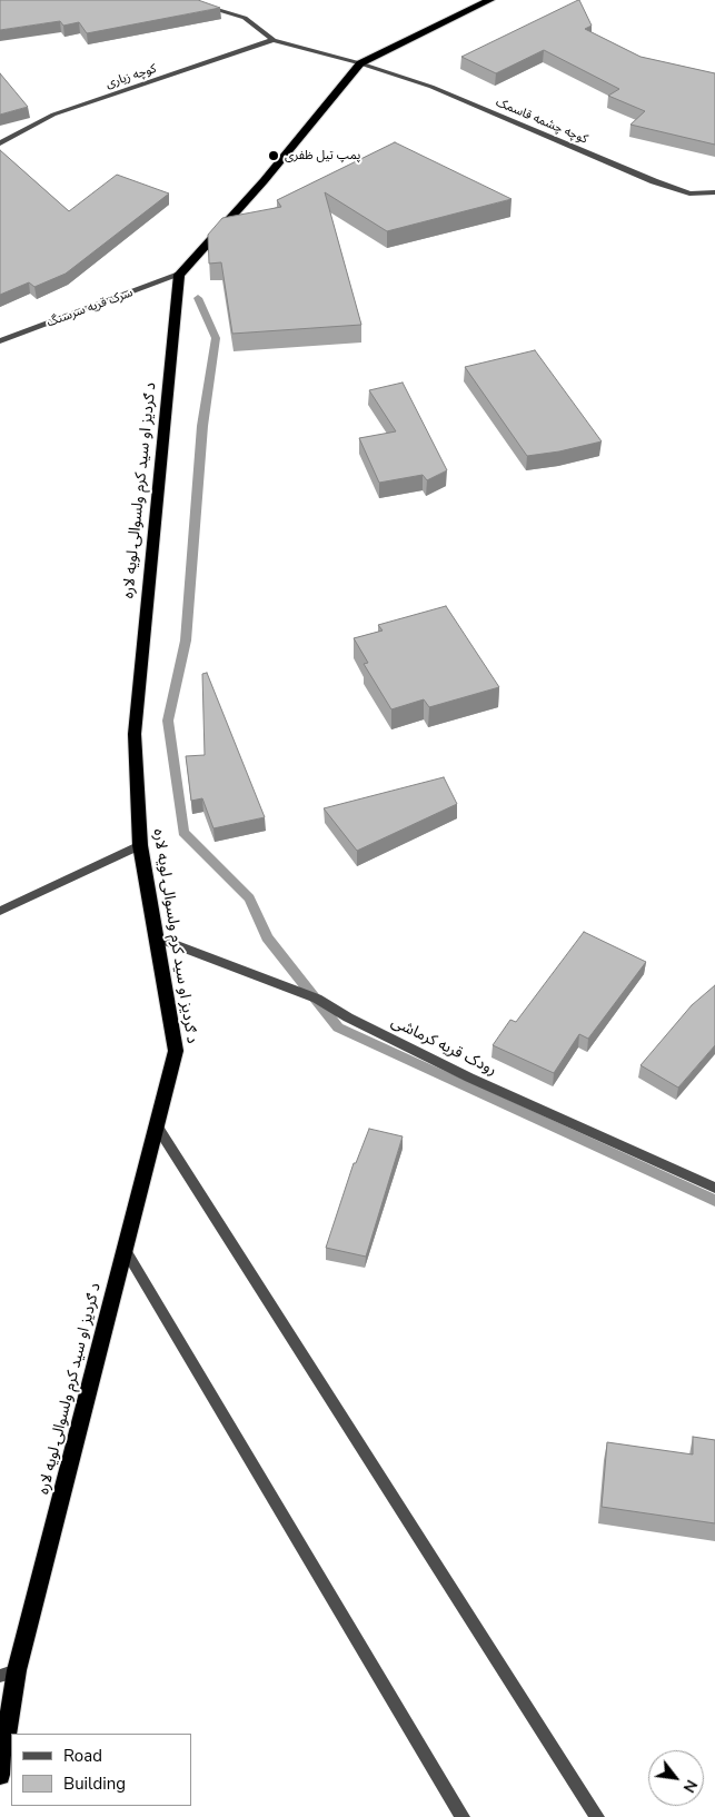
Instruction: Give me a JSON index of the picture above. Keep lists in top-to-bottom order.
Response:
{
  "streets": {
    "highway": ["د ګردیز او سید کرم ولسوالۍ لویه لاره"],
    "street": [
      "کوچه زیاری",
      "کوچه چشمه قاسمک",
      "سرک قریه سرسنگ",
      "رودک قریه کرماشی"
    ]
  },
  "crossings": [
    ["کوچه زیاری", "کوچه چشمه قاسمک"],
    ["سرک قریه سرسنگ", "د ګردیز او سید کرم ولسوالۍ لویه لاره"],
    ["د ګردیز او سید کرم ولسوالۍ لویه لاره", "رودک قریه کرماشی"]
  ],
  "places": ["پمپ تیل ظفری"],
  "legend": ["Road", "Building"],
  "north": "bottom right"
}
